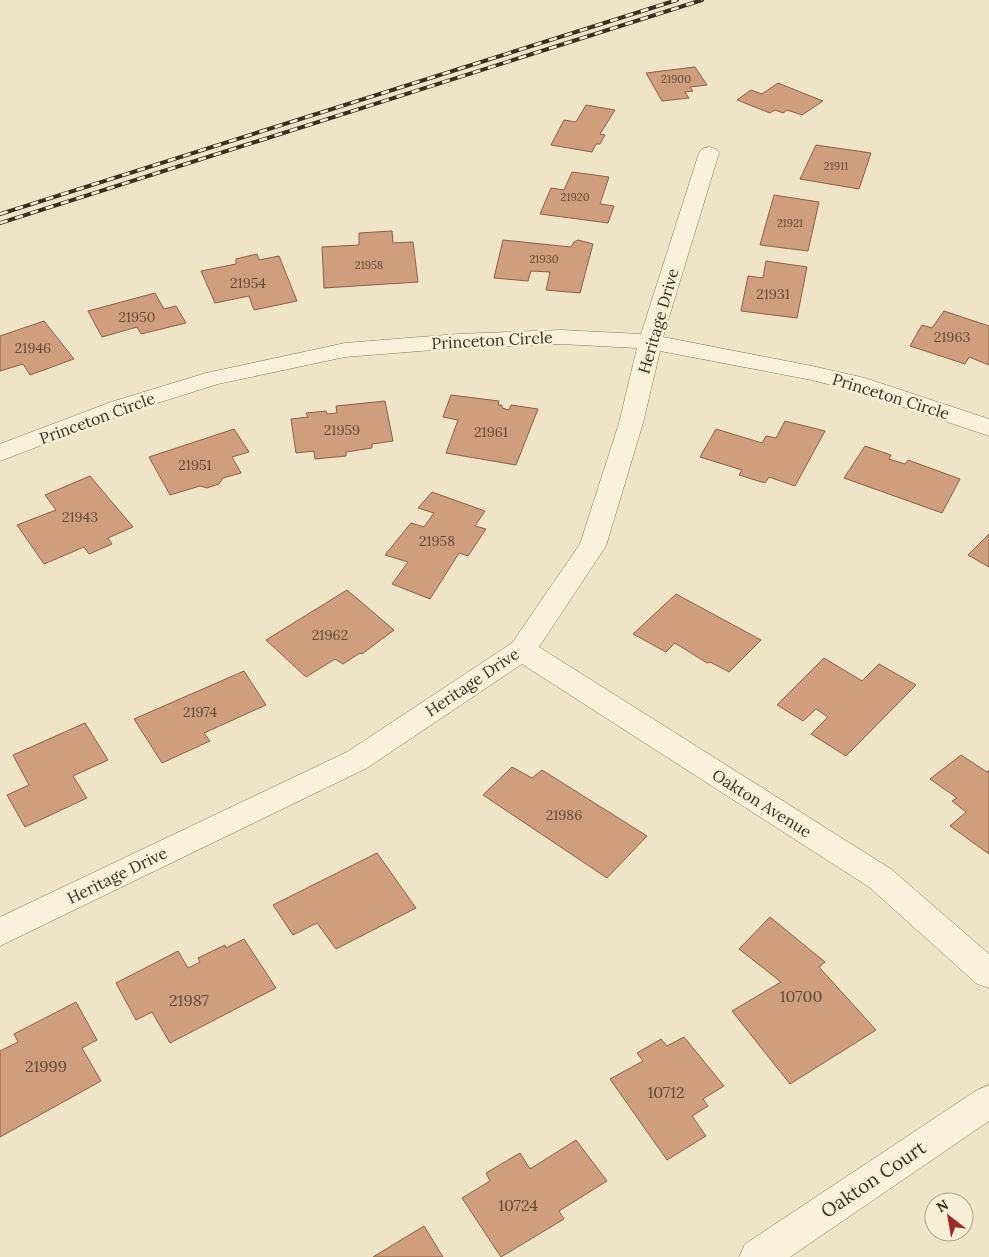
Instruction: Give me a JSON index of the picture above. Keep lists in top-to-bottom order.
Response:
{
  "streets": {
    "street": [
      "Heritage Drive",
      "Princeton Circle",
      "Oakton Avenue",
      "Oakton Court"
    ]
  },
  "crossings": [
    ["Heritage Drive", "Princeton Circle"],
    ["Heritage Drive", "Oakton Avenue"]
  ],
  "house_numbers": [
    "21900",
    "21911",
    "21920",
    "21921",
    "21930",
    "21958",
    "21954",
    "21931",
    "21950",
    "21963",
    "21946",
    "21959",
    "21961",
    "21951",
    "21943",
    "21958",
    "21962",
    "21974",
    "21986",
    "10700",
    "21987",
    "21999",
    "10712",
    "10724"
  ],
  "north": "top left"
}
